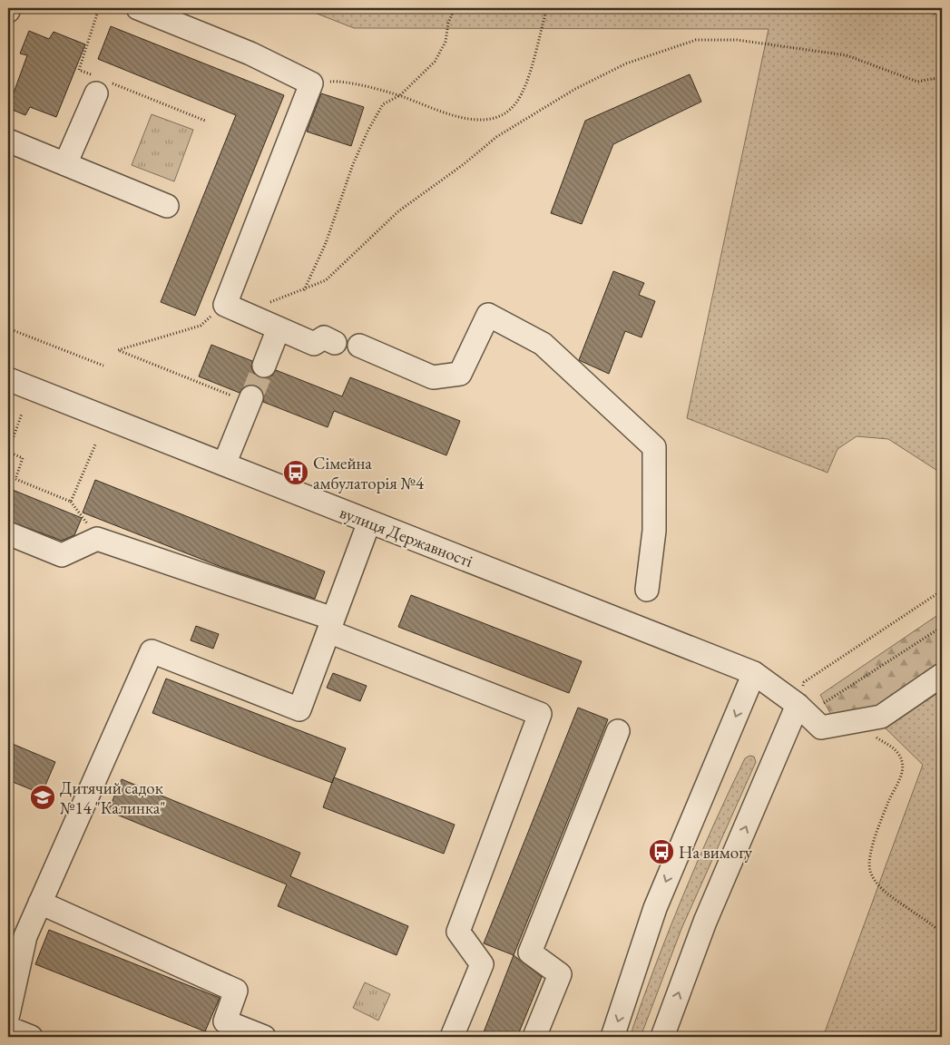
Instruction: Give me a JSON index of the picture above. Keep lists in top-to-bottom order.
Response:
{
  "streets": {
    "street": ["вулиця Державності"]
  },
  "places": {
    "bus stop": ["Сімейна амбулаторія №4", "На вимогу"],
    "school or university": ["Дитячий садок №14 \"Калинка\""]
  }
}
